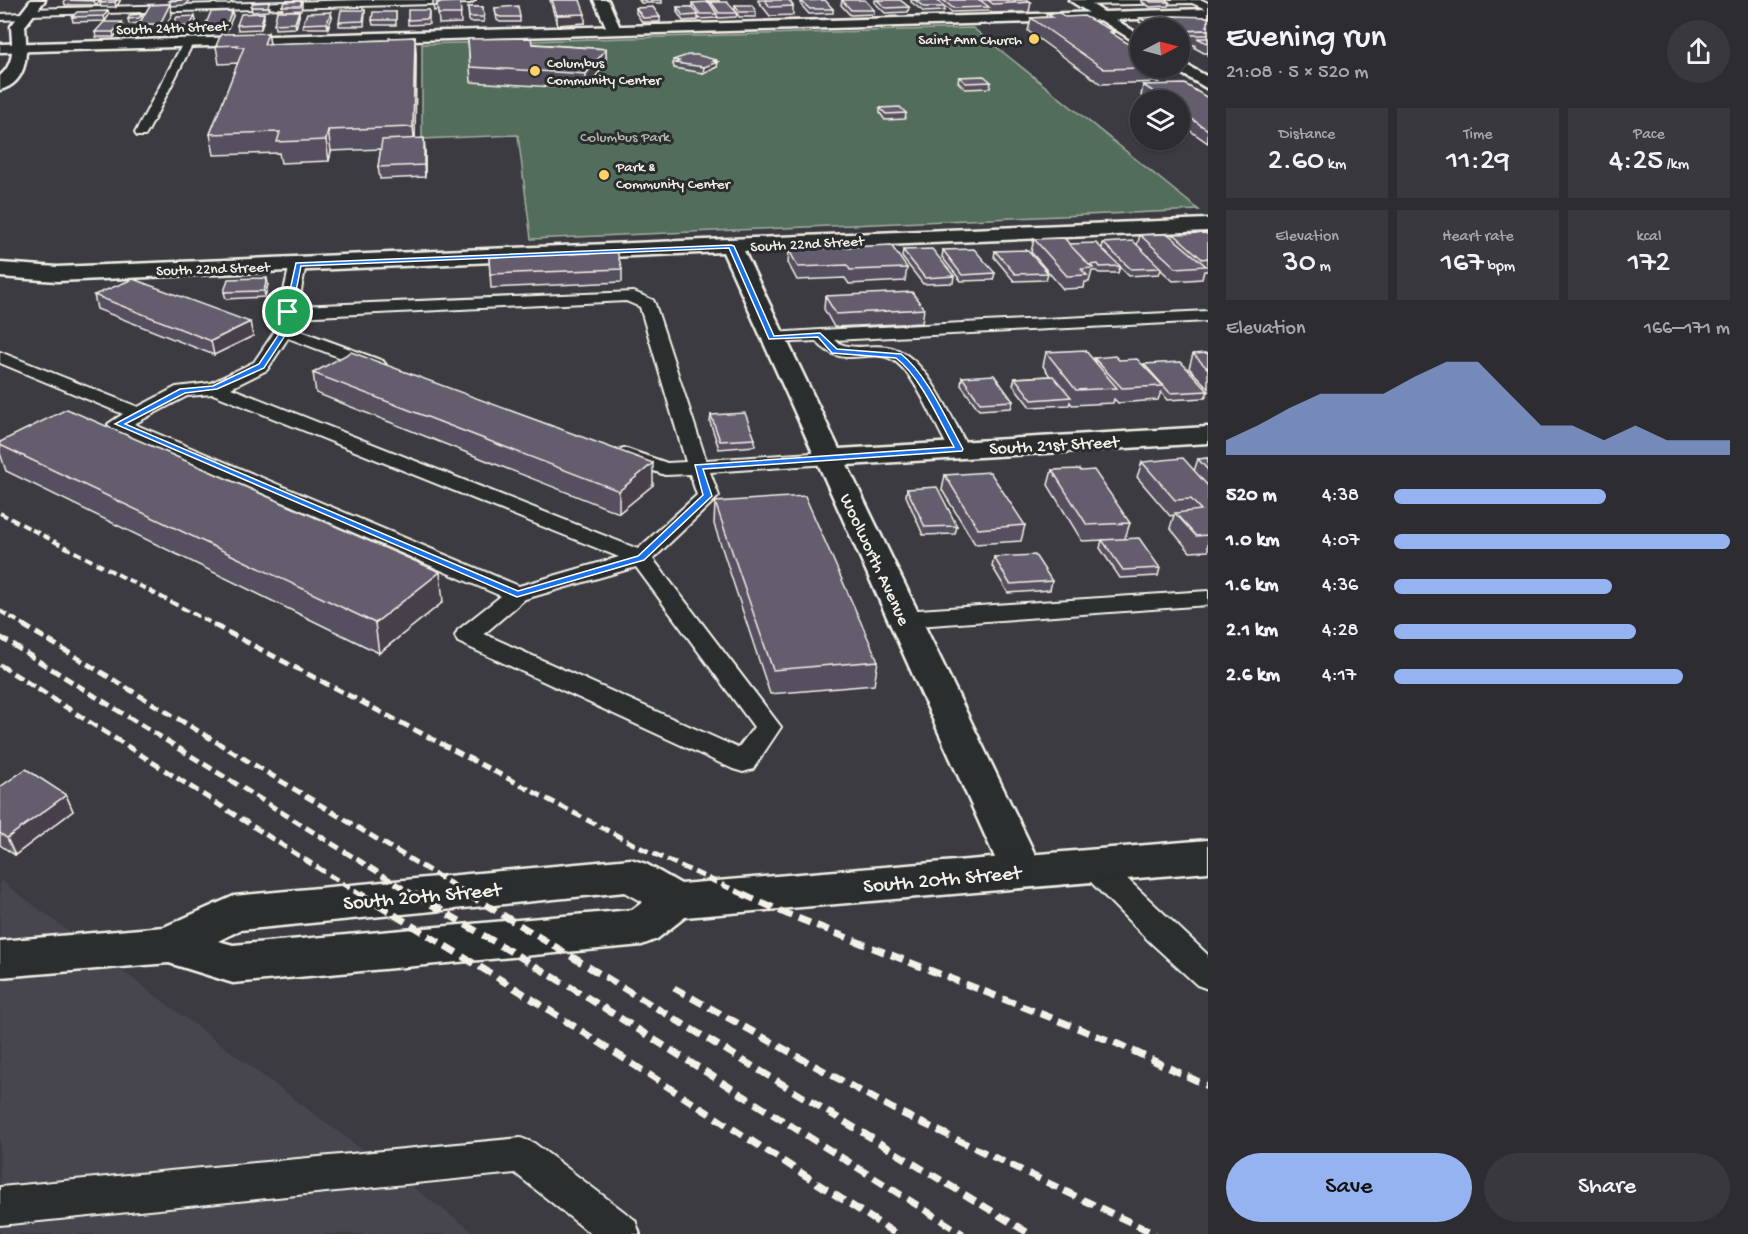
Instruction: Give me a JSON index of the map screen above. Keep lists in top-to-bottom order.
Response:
{
  "streets": {
    "street": [
      "South 24th Street",
      "South 22nd Street",
      "South 21st Street",
      "Woolworth Avenue",
      "South 20th Street"
    ]
  },
  "crossings": [
    ["South 22nd Street", "Woolworth Avenue"],
    ["South 21st Street", "Woolworth Avenue"],
    ["Woolworth Avenue", "South 20th Street"]
  ],
  "parks": ["Columbus Park"],
  "places": ["Saint Ann Church", "Columbus Community Center", "Park & Community Center"],
  "north": "right",
  "page": {
    "heading": ["Evening run", "21:08 · 5 × 520 m"],
    "stats": [
      ["Distance", "2.60 km"],
      ["Time", "11:29"],
      ["Pace", "4:25 /km"],
      ["Elevation", "30 m"],
      ["Heart rate", "167 bpm"],
      ["kcal", "172"]
    ],
    "chart": ["Elevation", "166–171 m"],
    "list": [
      {
        "name": "520 m",
        "note": "4:38"
      },
      {
        "name": "1.0 km",
        "note": "4:07"
      },
      {
        "name": "1.6 km",
        "note": "4:36"
      },
      {
        "name": "2.1 km",
        "note": "4:28"
      },
      {
        "name": "2.6 km",
        "note": "4:17"
      }
    ],
    "buttons": ["Save", "Share"]
  }
}
